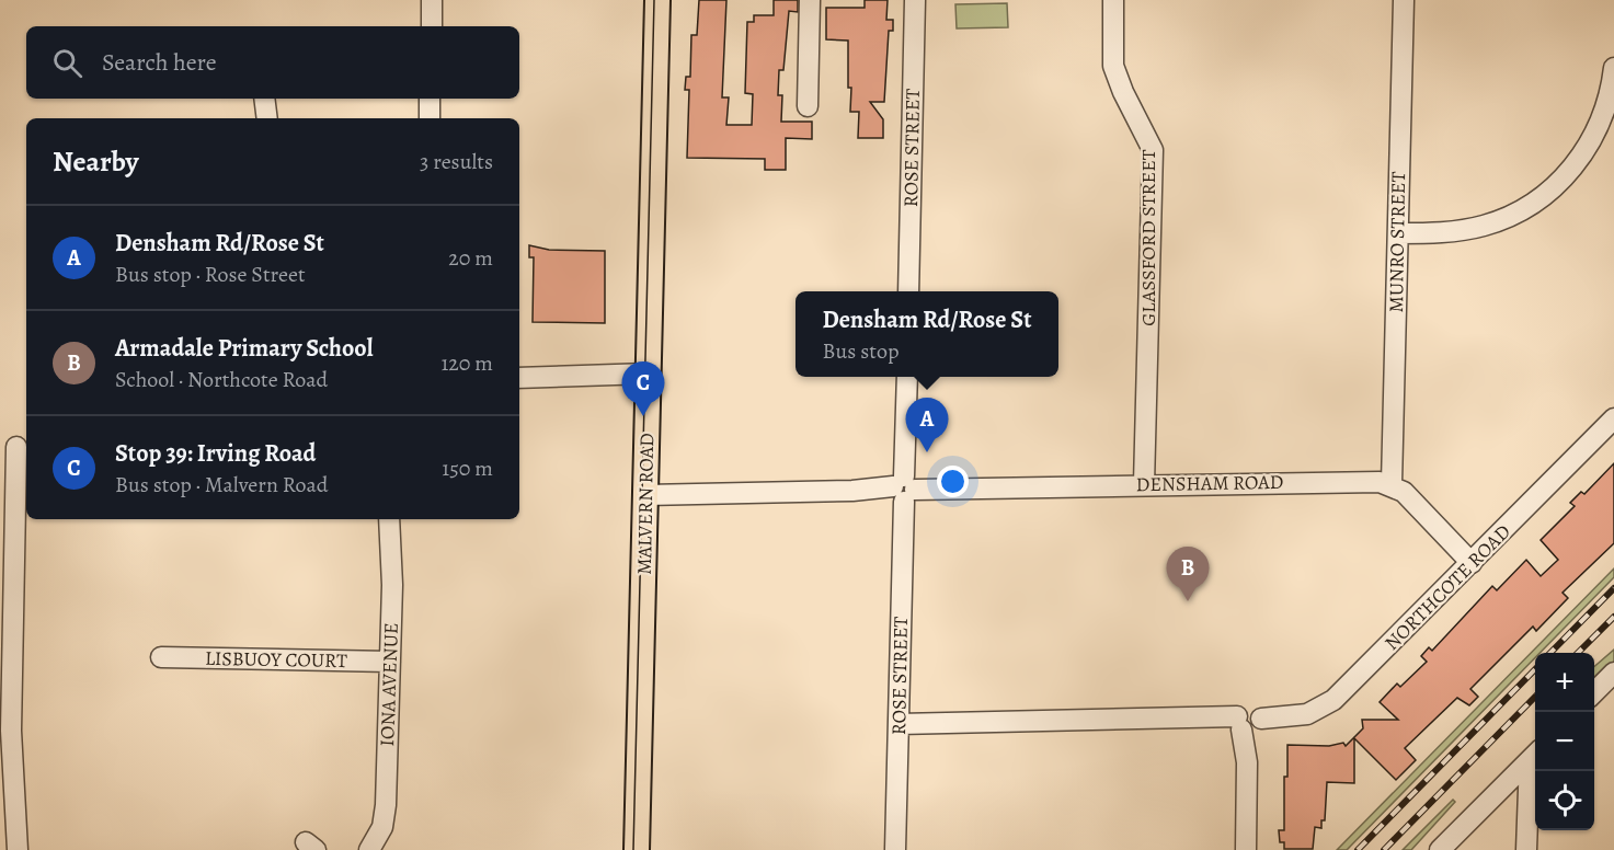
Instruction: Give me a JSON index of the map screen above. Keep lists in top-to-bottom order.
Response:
{
  "streets": {
    "main road": ["MALVERN ROAD"],
    "street": [
      "ROSE STREET",
      "GLASSFORD STREET",
      "MUNRO STREET",
      "DENSHAM ROAD",
      "NORTHCOTE ROAD",
      "LISBUOY COURT",
      "IONA AVENUE"
    ]
  },
  "crossings": [
    ["ROSE STREET", "DENSHAM ROAD"],
    ["ROSE STREET", "NORTHCOTE ROAD"],
    ["GLASSFORD STREET", "DENSHAM ROAD"],
    ["MUNRO STREET", "DENSHAM ROAD"],
    ["DENSHAM ROAD", "MALVERN ROAD"],
    ["LISBUOY COURT", "IONA AVENUE"]
  ],
  "page": {
    "search": "Search here",
    "heading": ["Nearby", "3 results"],
    "list": [
      {
        "mark": "A",
        "name": "Densham Rd/Rose St",
        "note": "Bus stop · Rose Street",
        "value": "20 m"
      },
      {
        "mark": "B",
        "name": "Armadale Primary School",
        "note": "School · Northcote Road",
        "value": "120 m"
      },
      {
        "mark": "C",
        "name": "Stop 39: Irving Road",
        "note": "Bus stop · Malvern Road",
        "value": "150 m"
      }
    ],
    "popup": ["Densham Rd/Rose St", "Bus stop"],
    "pins": ["C", "A", "B"],
    "map_buttons": ["+", "−"]
  }
}
